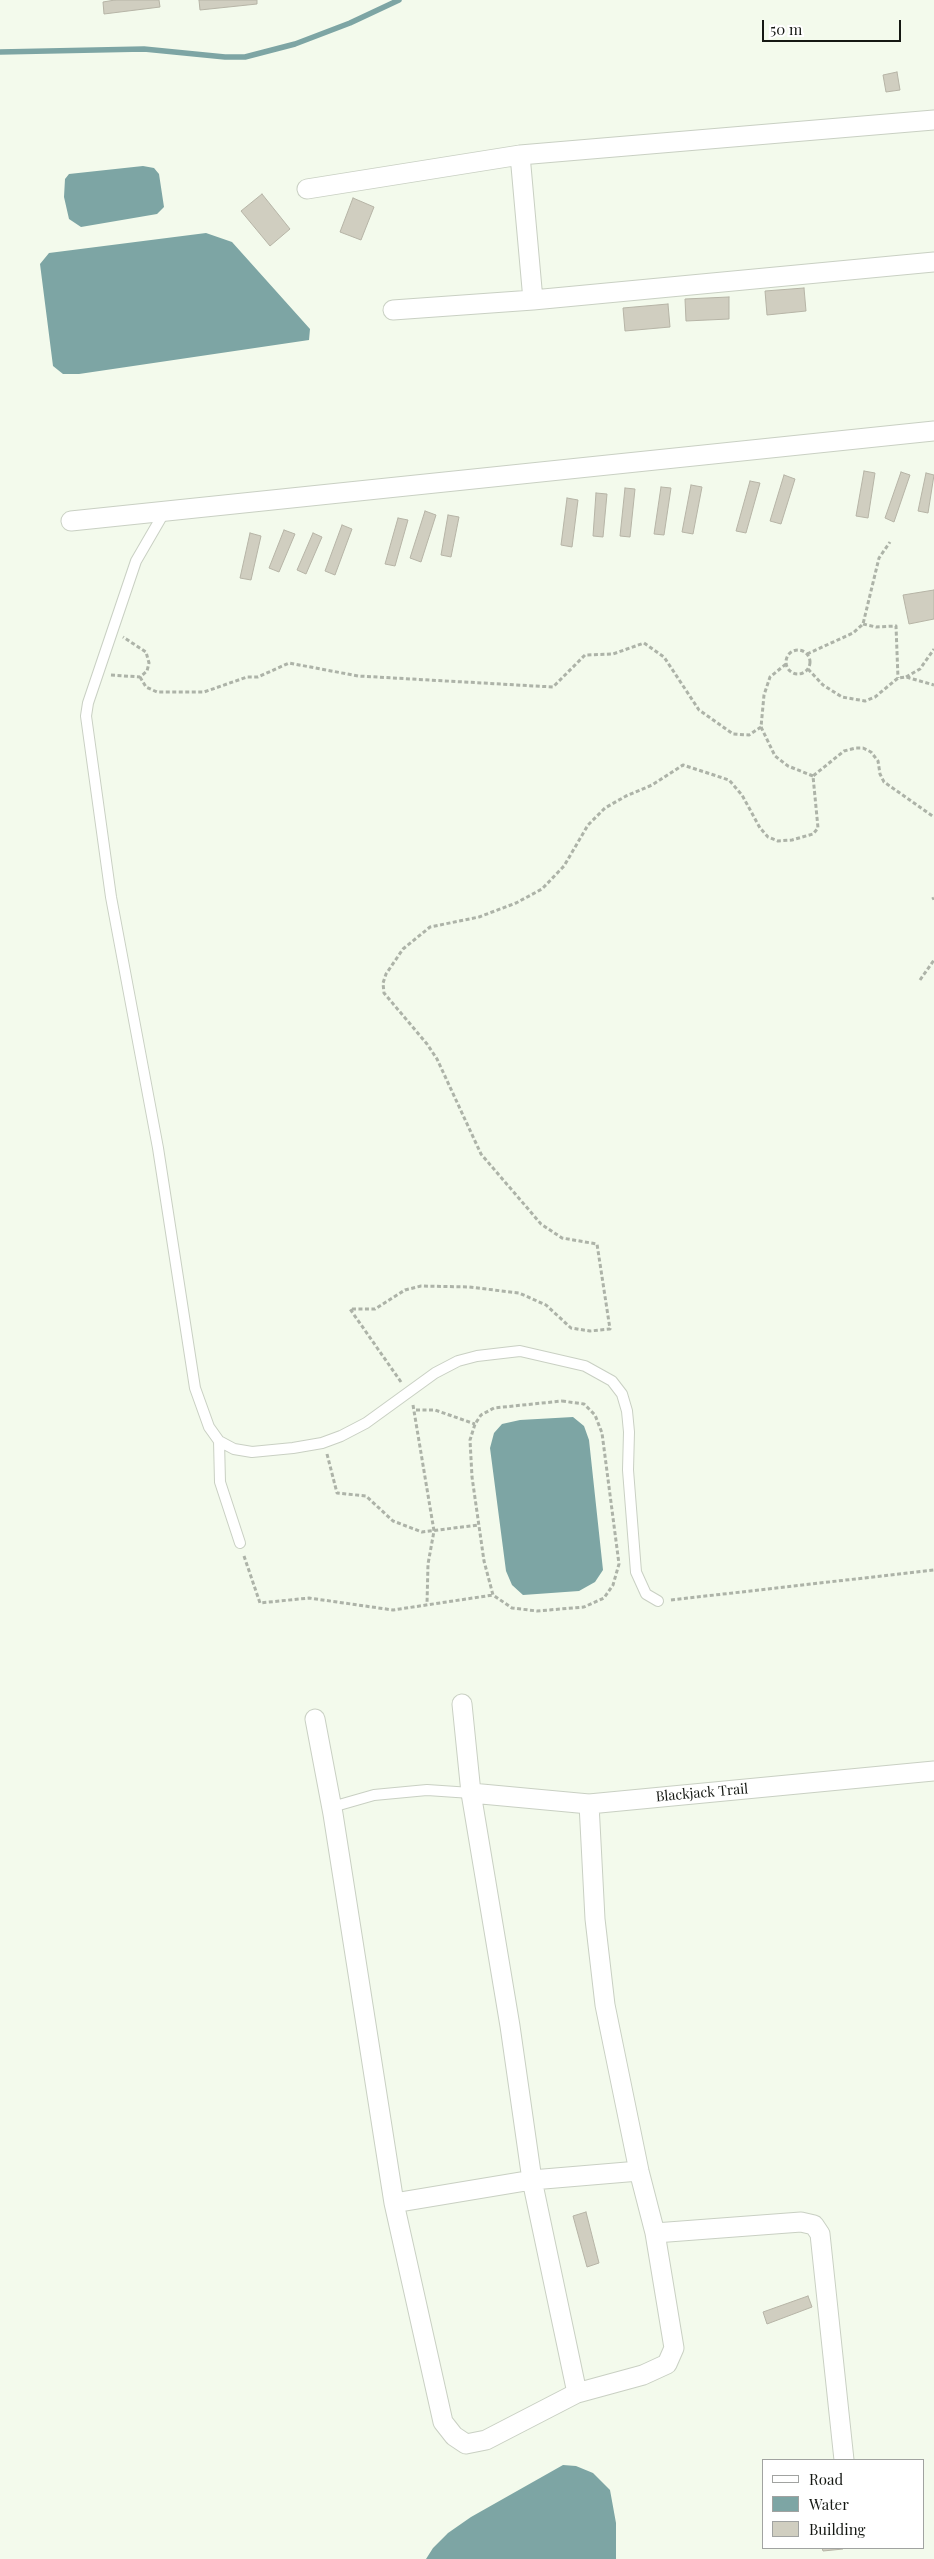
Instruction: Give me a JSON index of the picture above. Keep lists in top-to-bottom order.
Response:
{
  "streets": {
    "street": ["Blackjack Trail"]
  },
  "legend": ["Road", "Water", "Building"],
  "scale_bar": "50 m"
}
